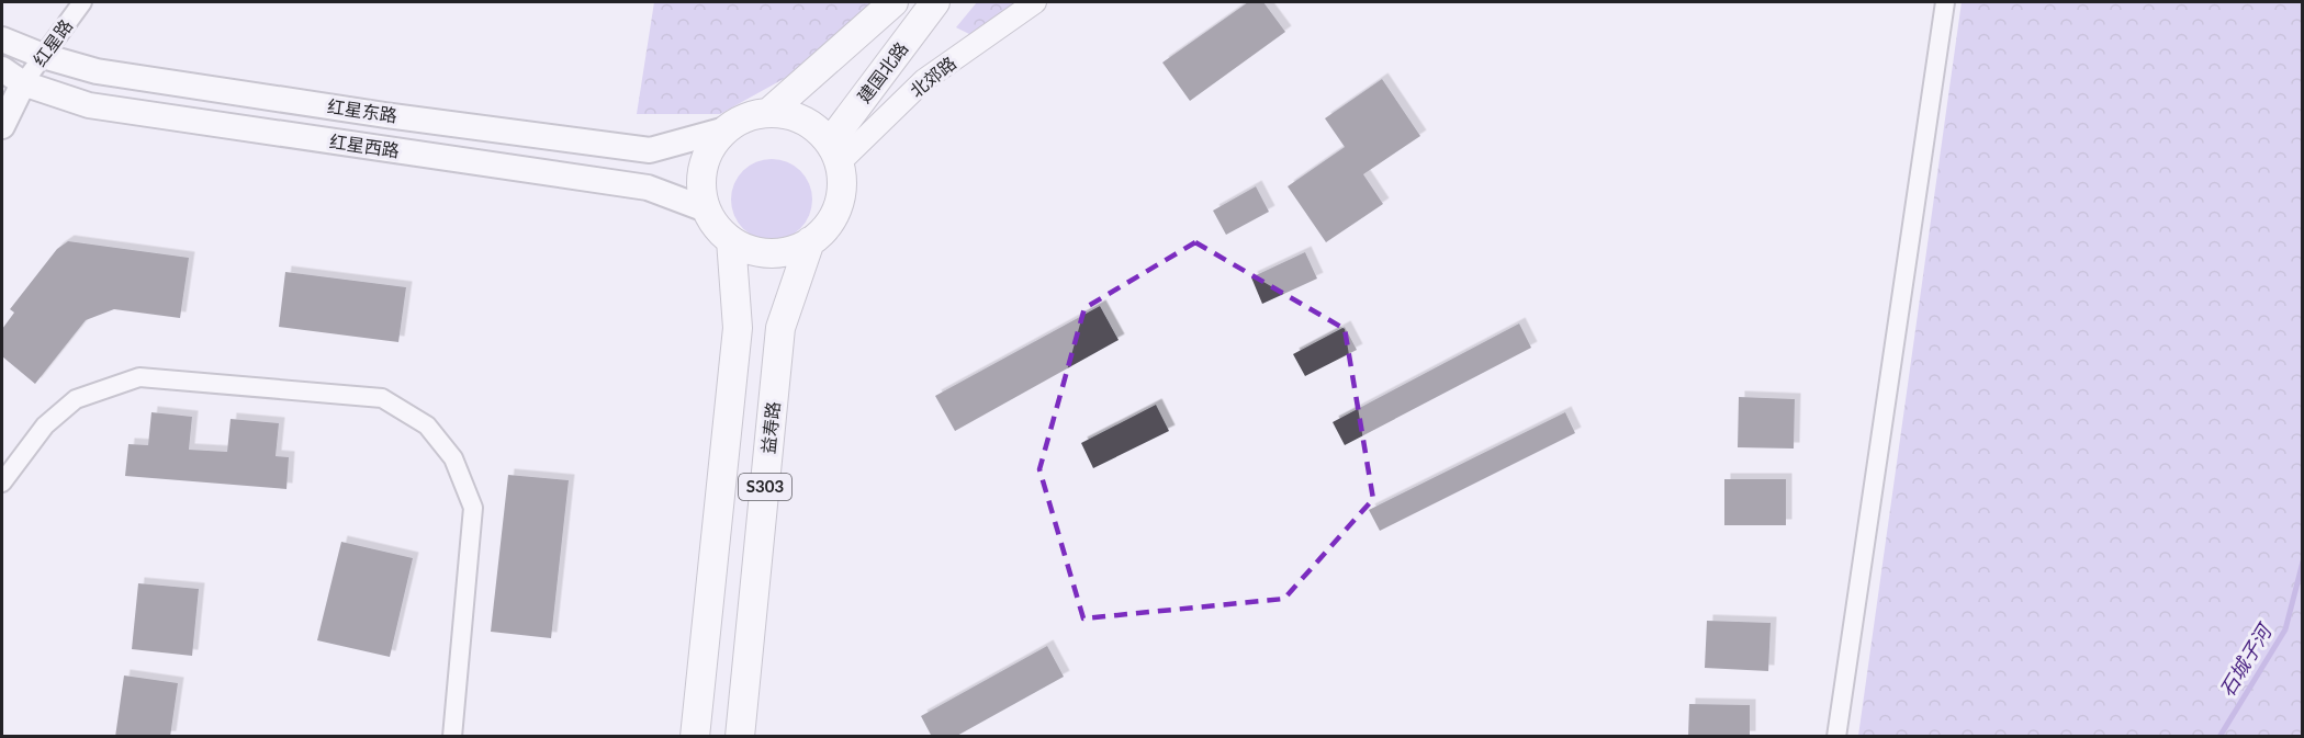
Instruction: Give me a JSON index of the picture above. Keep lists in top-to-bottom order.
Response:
{
  "streets": {
    "main road": [
      "建国北路",
      "红星东路",
      "红星西路",
      "益寿路",
      "S303"
    ],
    "street": ["红星路", "北郊路"]
  },
  "crossings": [
    ["红星路", "红星东路"],
    ["红星路", "红星西路"],
    ["建国北路", "北郊路"],
    ["建国北路", "红星东路"],
    ["建国北路", "红星西路"],
    ["建国北路", "益寿路"],
    ["建国北路", "S303"],
    ["北郊路", "红星东路"],
    ["北郊路", "红星西路"],
    ["北郊路", "益寿路"],
    ["北郊路", "S303"],
    ["红星东路", "红星西路"],
    ["红星东路", "益寿路"],
    ["红星东路", "S303"],
    ["红星西路", "益寿路"],
    ["红星西路", "S303"],
    ["益寿路", "S303"]
  ],
  "water": ["石城子河"]
}
